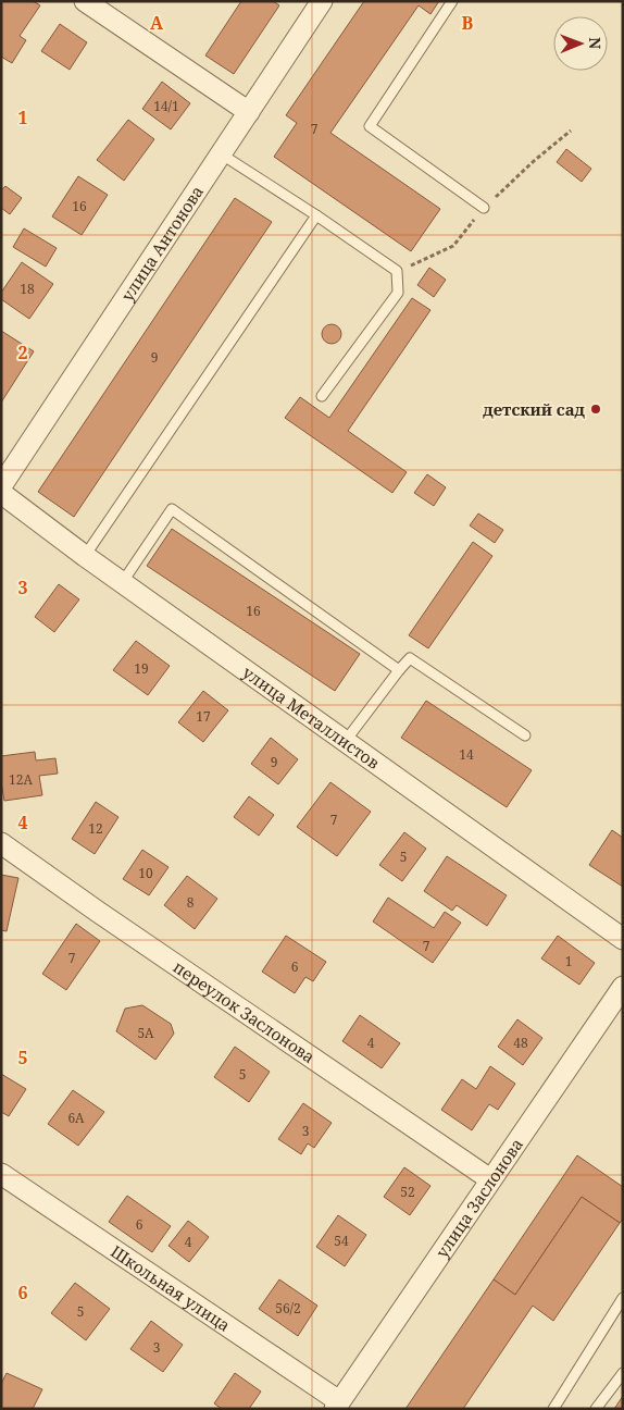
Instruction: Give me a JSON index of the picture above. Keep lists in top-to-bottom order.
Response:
{
  "streets": {
    "street": [
      "улица Антонова",
      "улица Металлистов",
      "переулок Заслонова",
      "улица Заслонова",
      "Школьная улица"
    ]
  },
  "crossings": [
    ["переулок Заслонова", "улица Заслонова"],
    ["улица Заслонова", "Школьная улица"]
  ],
  "places": ["детский сад"],
  "house_numbers": [
    "14/1",
    "7",
    "16",
    "18",
    "9",
    "16",
    "19",
    "17",
    "14",
    "9",
    "12А",
    "7",
    "12",
    "5",
    "10",
    "8",
    "7",
    "7",
    "1",
    "6",
    "5А",
    "4",
    "48",
    "5",
    "6А",
    "3",
    "52",
    "6",
    "54",
    "4",
    "56/2",
    "5",
    "3"
  ],
  "north": "right",
  "grid": {
    "columns": ["A", "B"],
    "rows": [
      "1",
      "2",
      "3",
      "4",
      "5",
      "6"
    ]
  }
}
